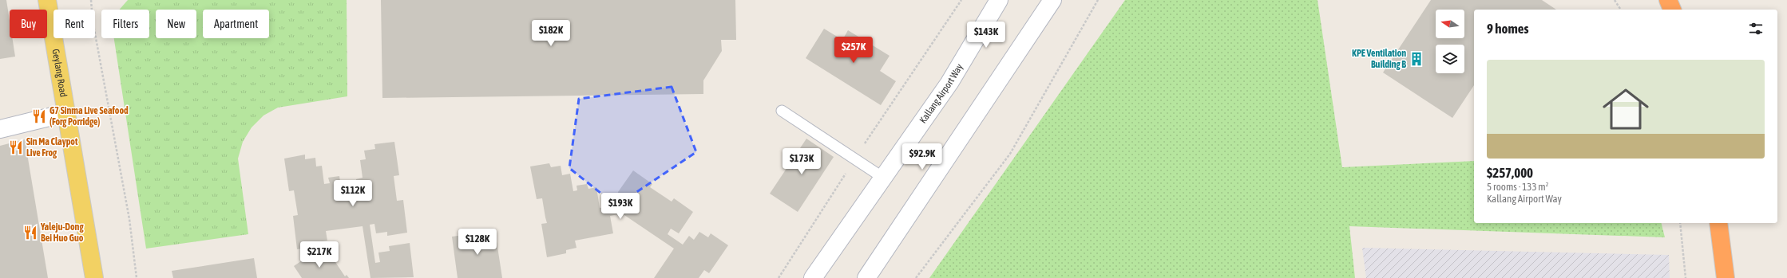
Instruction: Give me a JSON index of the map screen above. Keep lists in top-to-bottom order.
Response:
{
  "streets": {
    "main road": ["Geylang Road"],
    "street": ["Kallang Airport Way"]
  },
  "places": {
    "building": ["KPE Ventilation Building B"],
    "restaurant": ["G7 Sinma Live Seafood (Forg Porridge)", "Sin Ma Claypot Live Frog", "Yaleju-Dong Bei Huo Guo"]
  },
  "north": "left",
  "page": {
    "chip": [
      "Buy",
      "Rent",
      "Filters",
      "New",
      "Apartment"
    ],
    "heading": "9 homes",
    "price": [
      "$182K",
      "$143K",
      "$257K",
      "$92.9K",
      "$173K",
      "$112K",
      "$193K",
      "$128K",
      "$217K"
    ],
    "list": [
      {
        "name": "$257,000",
        "note": "5 rooms · 133 m² · Kallang Airport Way"
      }
    ]
  }
}
